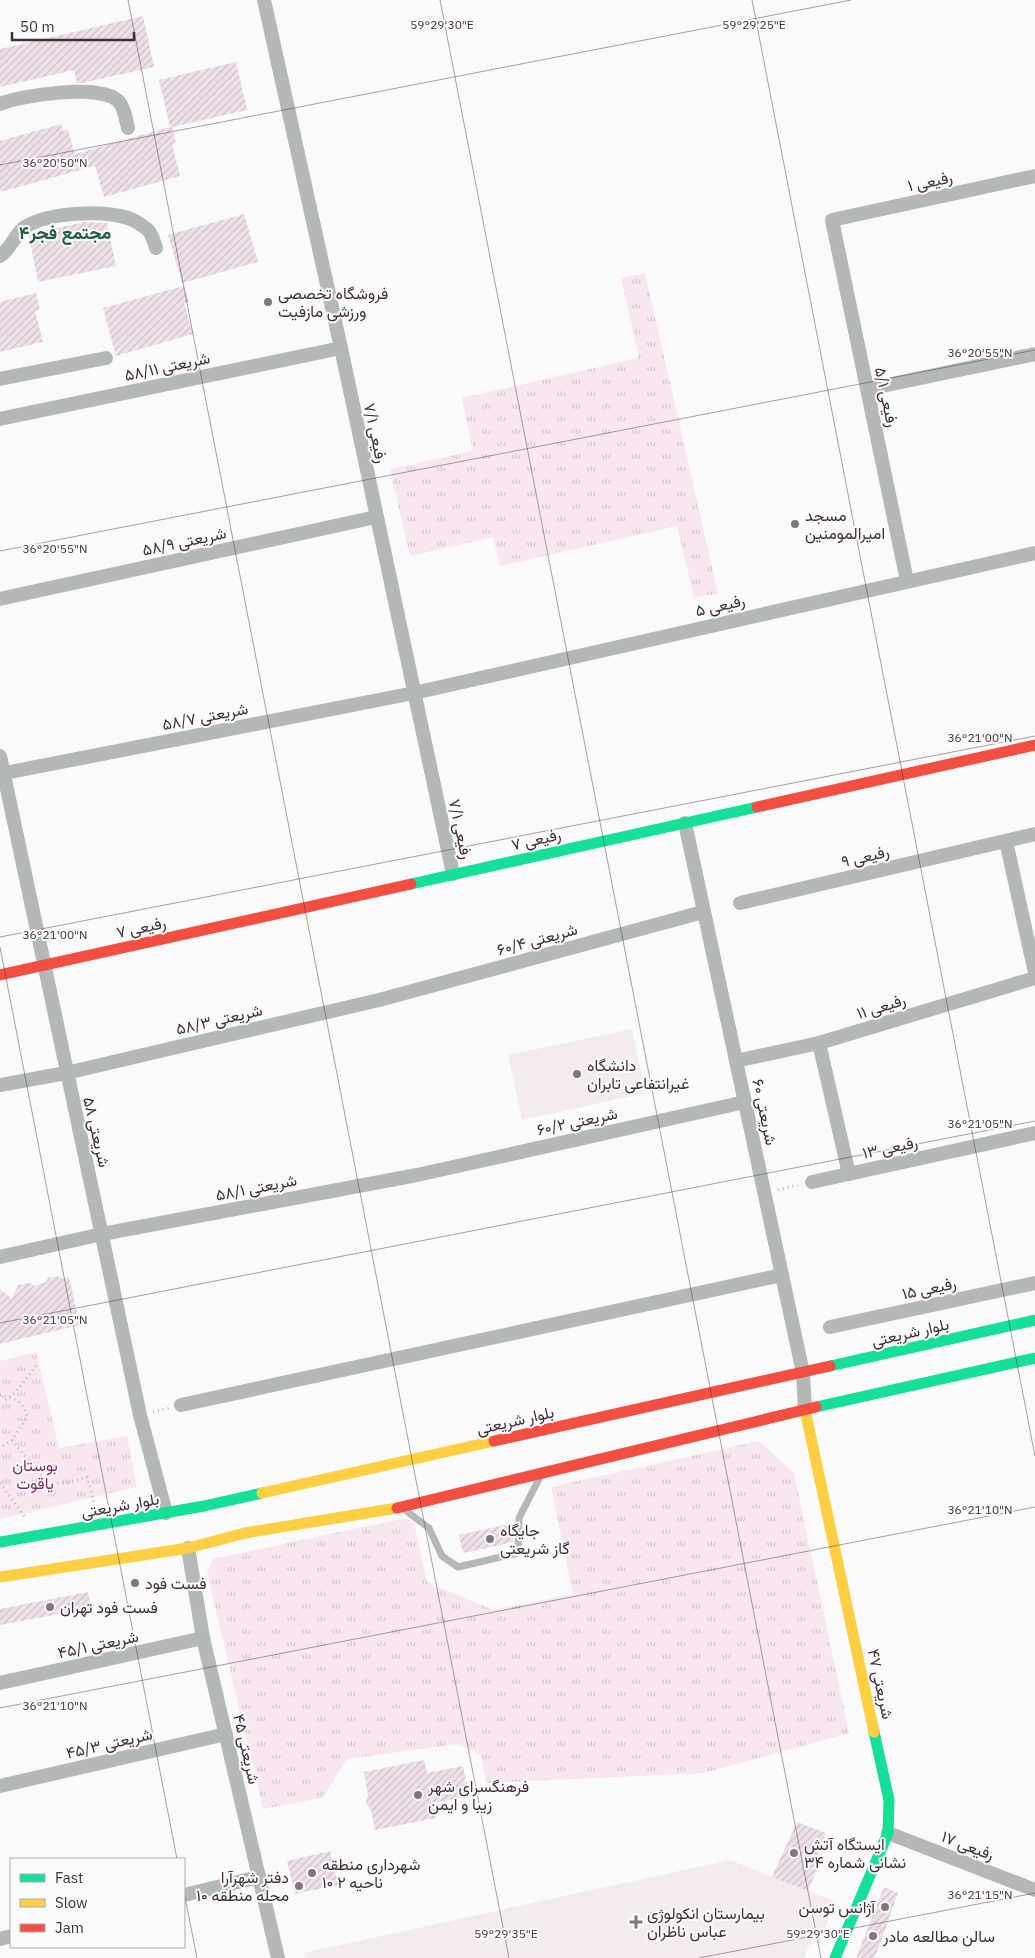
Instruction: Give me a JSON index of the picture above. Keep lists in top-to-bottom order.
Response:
{
  "streets": {
    "main road": ["رفیعی ۷", "بلوار شریعتی", "شریعتی ۴۷"],
    "street": [
      "رفیعی ۱",
      "شریعتی ۵۸/۱۱",
      "رفیعی ۵/۱",
      "رفیعی ۷/۱",
      "شریعتی ۵۸/۹",
      "رفیعی ۵",
      "شریعتی ۵۸/۷",
      "رفیعی ۹",
      "شریعتی ۶۰/۴",
      "رفیعی ۱۱",
      "شریعتی ۵۸/۳",
      "شریعتی ۶۰",
      "شریعتی ۶۰/۲",
      "شریعتی ۵۸",
      "رفیعی ۱۳",
      "شریعتی ۵۸/۱",
      "رفیعی ۱۵",
      "شریعتی ۴۵/۱",
      "شریعتی ۴۵/۳",
      "شریعتی ۴۵",
      "رفیعی ۱۷"
    ]
  },
  "crossings": [
    ["رفیعی ۱", "رفیعی ۵/۱"],
    ["شریعتی ۵۸/۱۱", "رفیعی ۷/۱"],
    ["رفیعی ۵/۱", "رفیعی ۵"],
    ["رفیعی ۷/۱", "شریعتی ۵۸/۹"],
    ["رفیعی ۷/۱", "رفیعی ۵"],
    ["رفیعی ۷/۱", "شریعتی ۵۸/۷"],
    ["رفیعی ۷/۱", "رفیعی ۷"],
    ["رفیعی ۵", "شریعتی ۵۸/۷"],
    ["شریعتی ۵۸/۷", "شریعتی ۵۸"],
    ["رفیعی ۷", "شریعتی ۶۰"],
    ["رفیعی ۷", "شریعتی ۵۸"],
    ["شریعتی ۶۰/۴", "شریعتی ۵۸/۳"],
    ["شریعتی ۶۰/۴", "شریعتی ۶۰"],
    ["رفیعی ۱۱", "شریعتی ۶۰"],
    ["شریعتی ۵۸/۳", "شریعتی ۵۸"],
    ["شریعتی ۶۰", "شریعتی ۶۰/۲"],
    ["شریعتی ۶۰", "بلوار شریعتی"],
    ["شریعتی ۶۰", "شریعتی ۴۷"],
    ["شریعتی ۶۰/۲", "شریعتی ۵۸/۱"],
    ["شریعتی ۵۸", "شریعتی ۵۸/۱"],
    ["شریعتی ۵۸", "بلوار شریعتی"],
    ["شریعتی ۴۵/۱", "شریعتی ۴۵"],
    ["شریعتی ۴۷", "رفیعی ۱۷"],
    ["شریعتی ۴۵/۳", "شریعتی ۴۵"]
  ],
  "districts": ["مجتمع فجر۴"],
  "parks": ["بوستان یاقوت"],
  "places": {
    "other": [
      "فروشگاه تخصصی ورزشی مازفیت",
      "مسجد امیرالمومنین",
      "دانشگاه غیرانتفاعی تابران",
      "جایگاه گاز شریعتی",
      "فست فود",
      "فست فود تهران",
      "فرهنگسرای شهر زیبا و ایمن",
      "ایستگاه آتش نشانی شماره ۳۴",
      "شهرداری منطقه ۱۰ ناحیه ۲",
      "دفتر شهرآرا محله منطقه ۱۰",
      "آژانس توسن",
      "سالن مطالعه مادر"
    ],
    "health": ["بیمارستان انکولوژی عباس ناظران"]
  },
  "legend": ["Fast", "Slow", "Jam"],
  "scale_bar": "50 m",
  "coordinates": [
    "59°29'30\"E",
    "59°29'25\"E",
    "36°20'50\"N",
    "36°20'55\"N",
    "36°21'00\"N",
    "36°21'05\"N",
    "36°21'10\"N",
    "36°21'15\"N",
    "59°29'35\"E"
  ]
}
